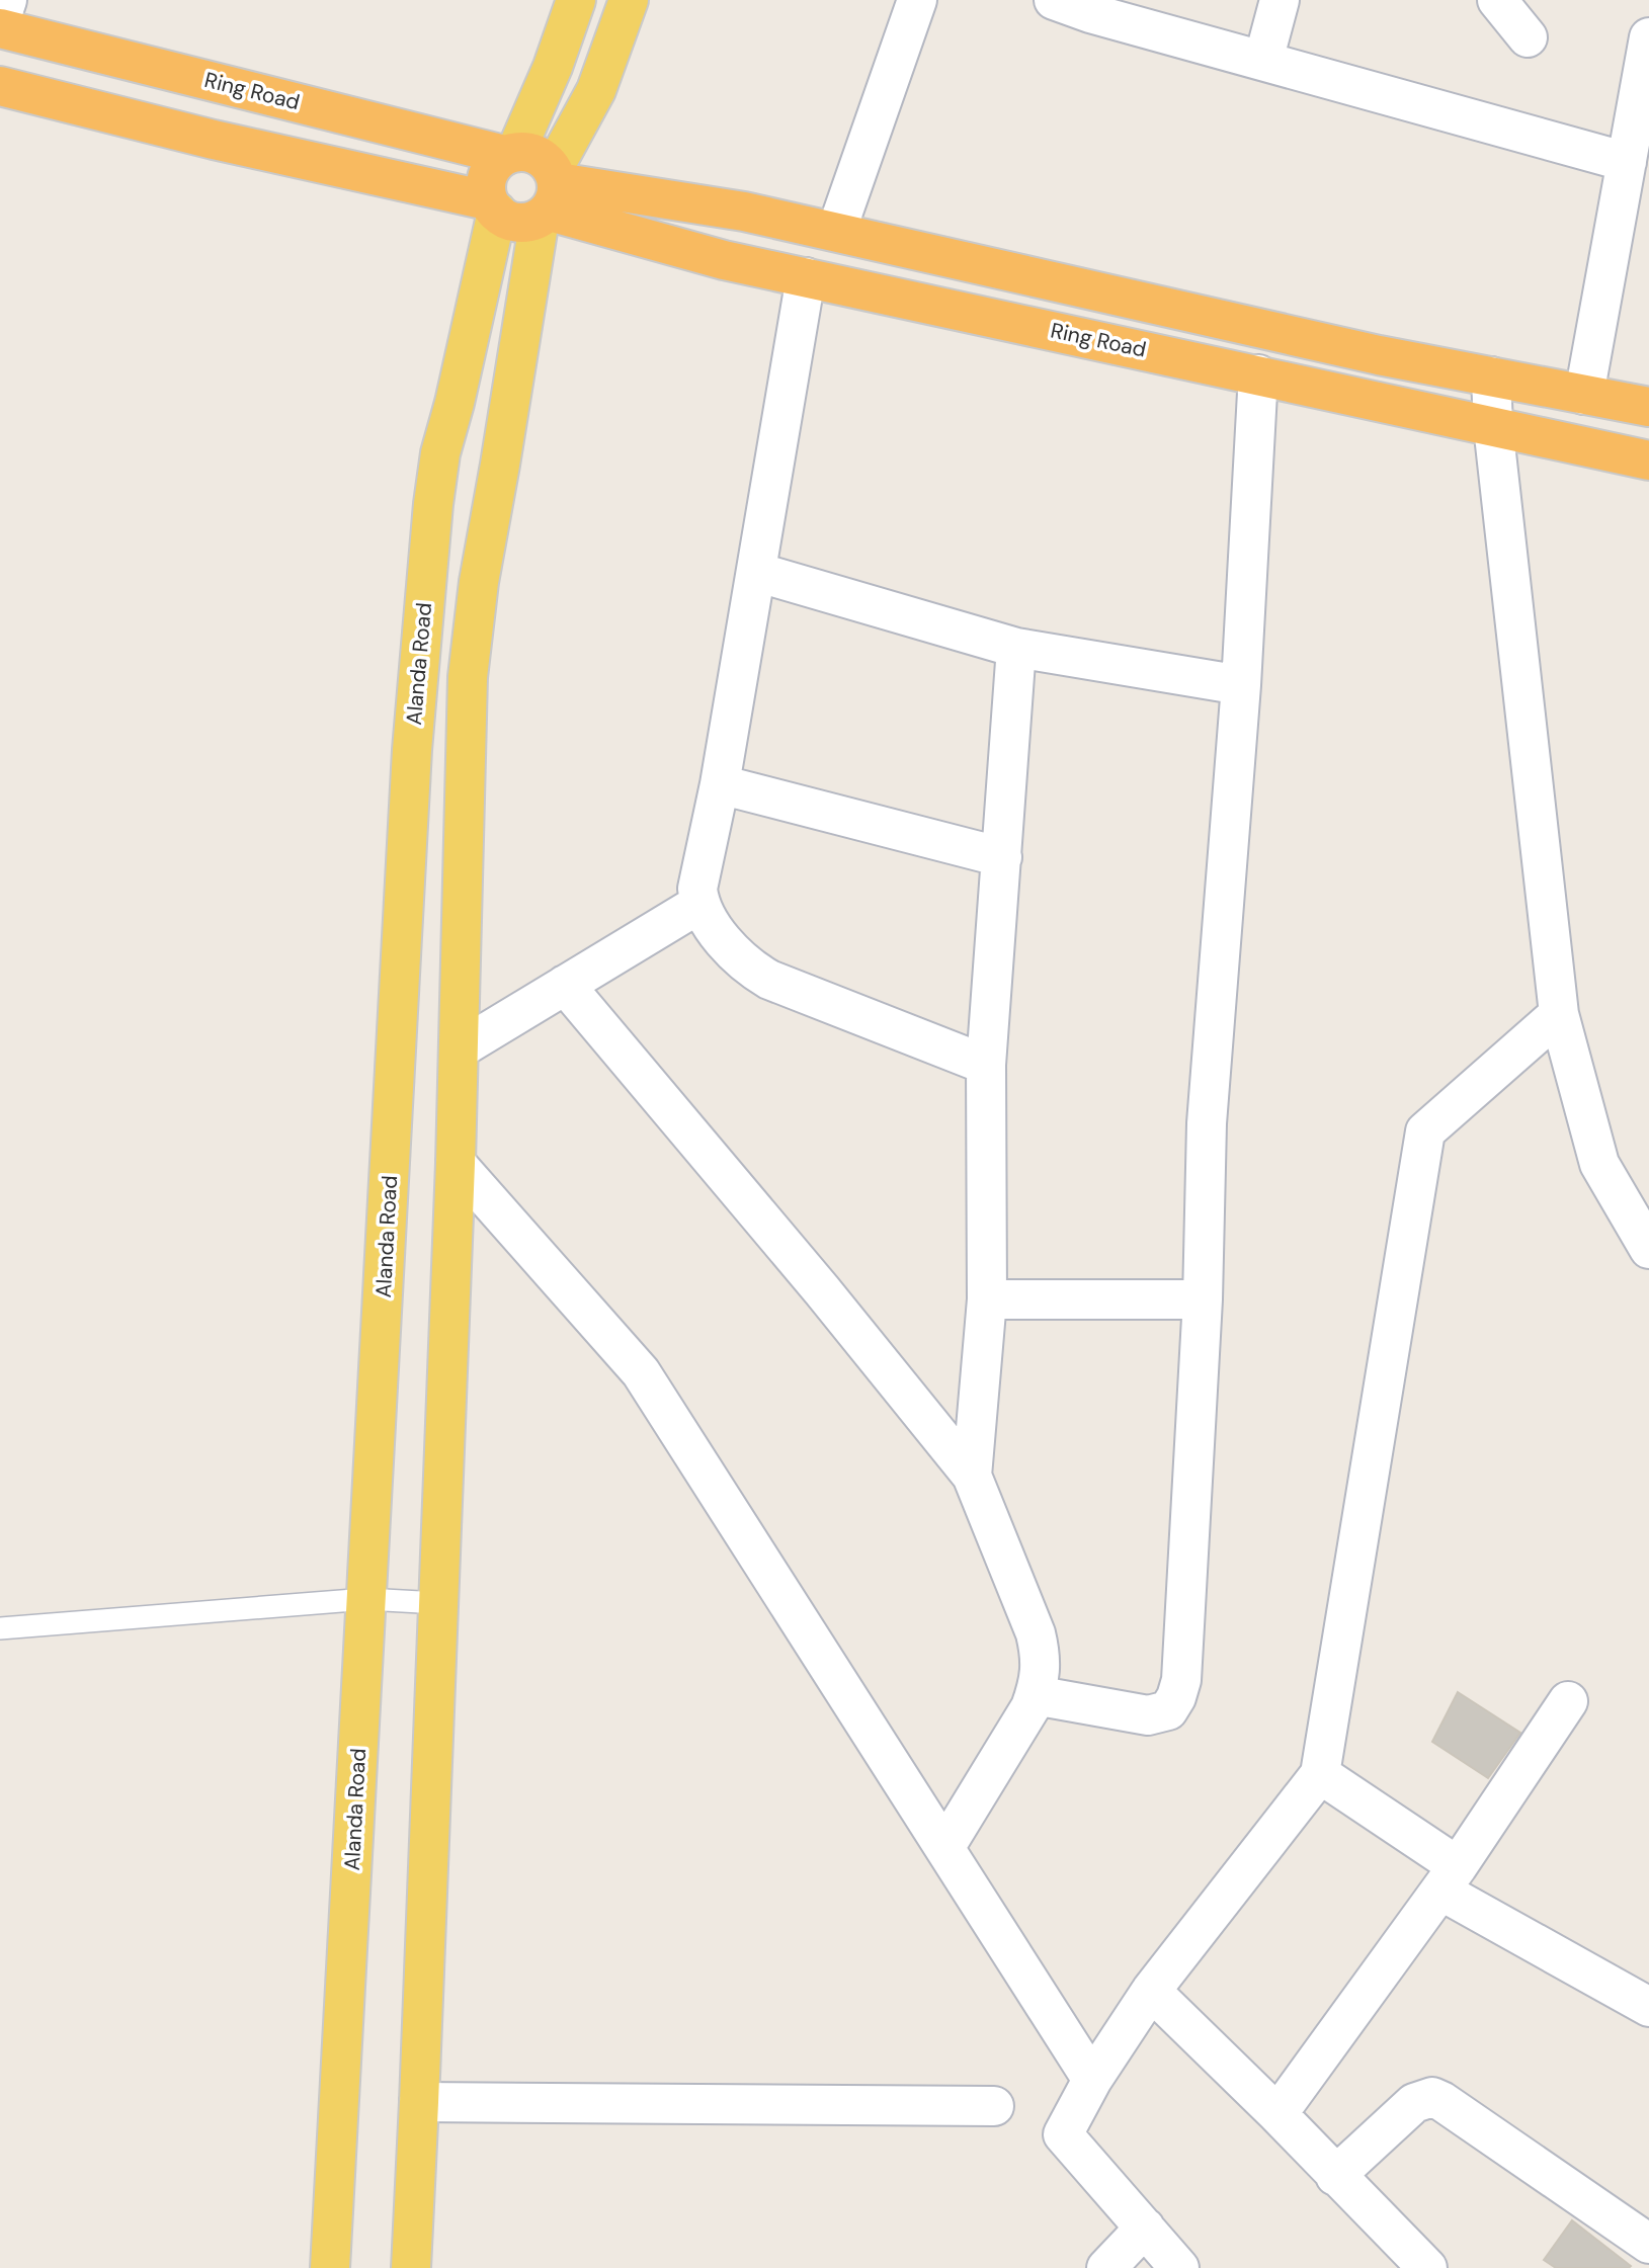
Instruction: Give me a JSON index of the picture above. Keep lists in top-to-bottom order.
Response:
{
  "streets": {
    "highway": ["Ring Road"],
    "main road": ["Alanda Road"]
  },
  "crossings": [
    ["Ring Road", "Alanda Road"]
  ]
}
